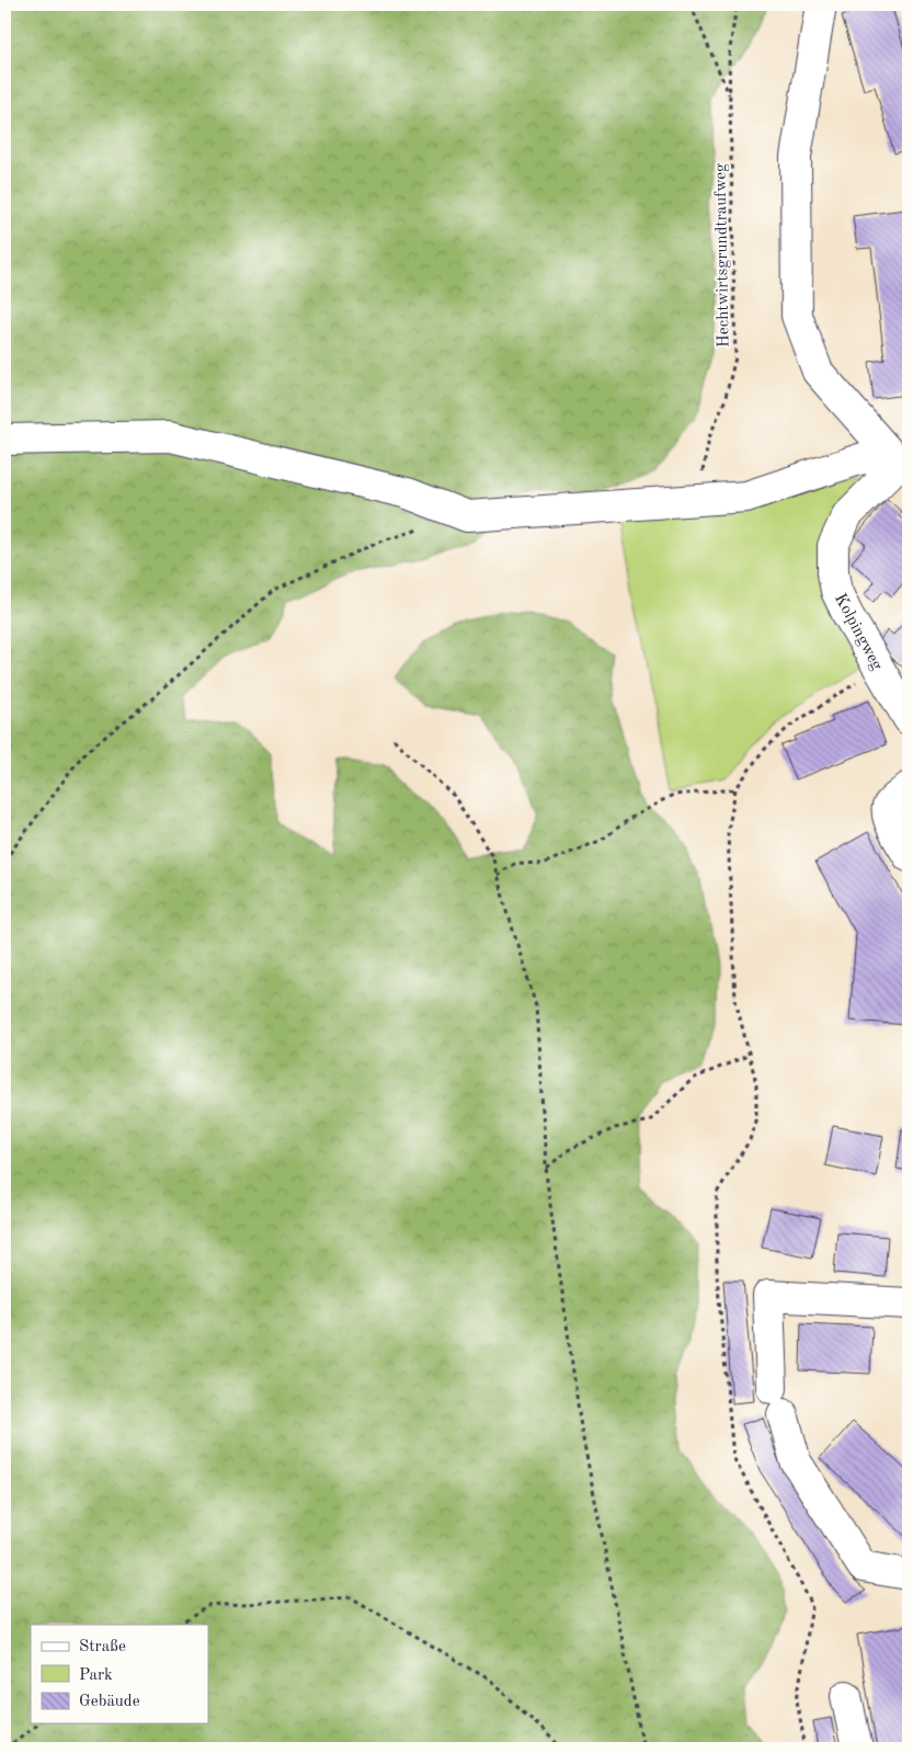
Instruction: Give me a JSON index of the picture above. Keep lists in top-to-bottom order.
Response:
{
  "streets": {
    "street": ["Kolpingweg"],
    "path": ["Hechtwirtsgrundtraufweg"]
  },
  "legend": ["Straße", "Park", "Gebäude"]
}
